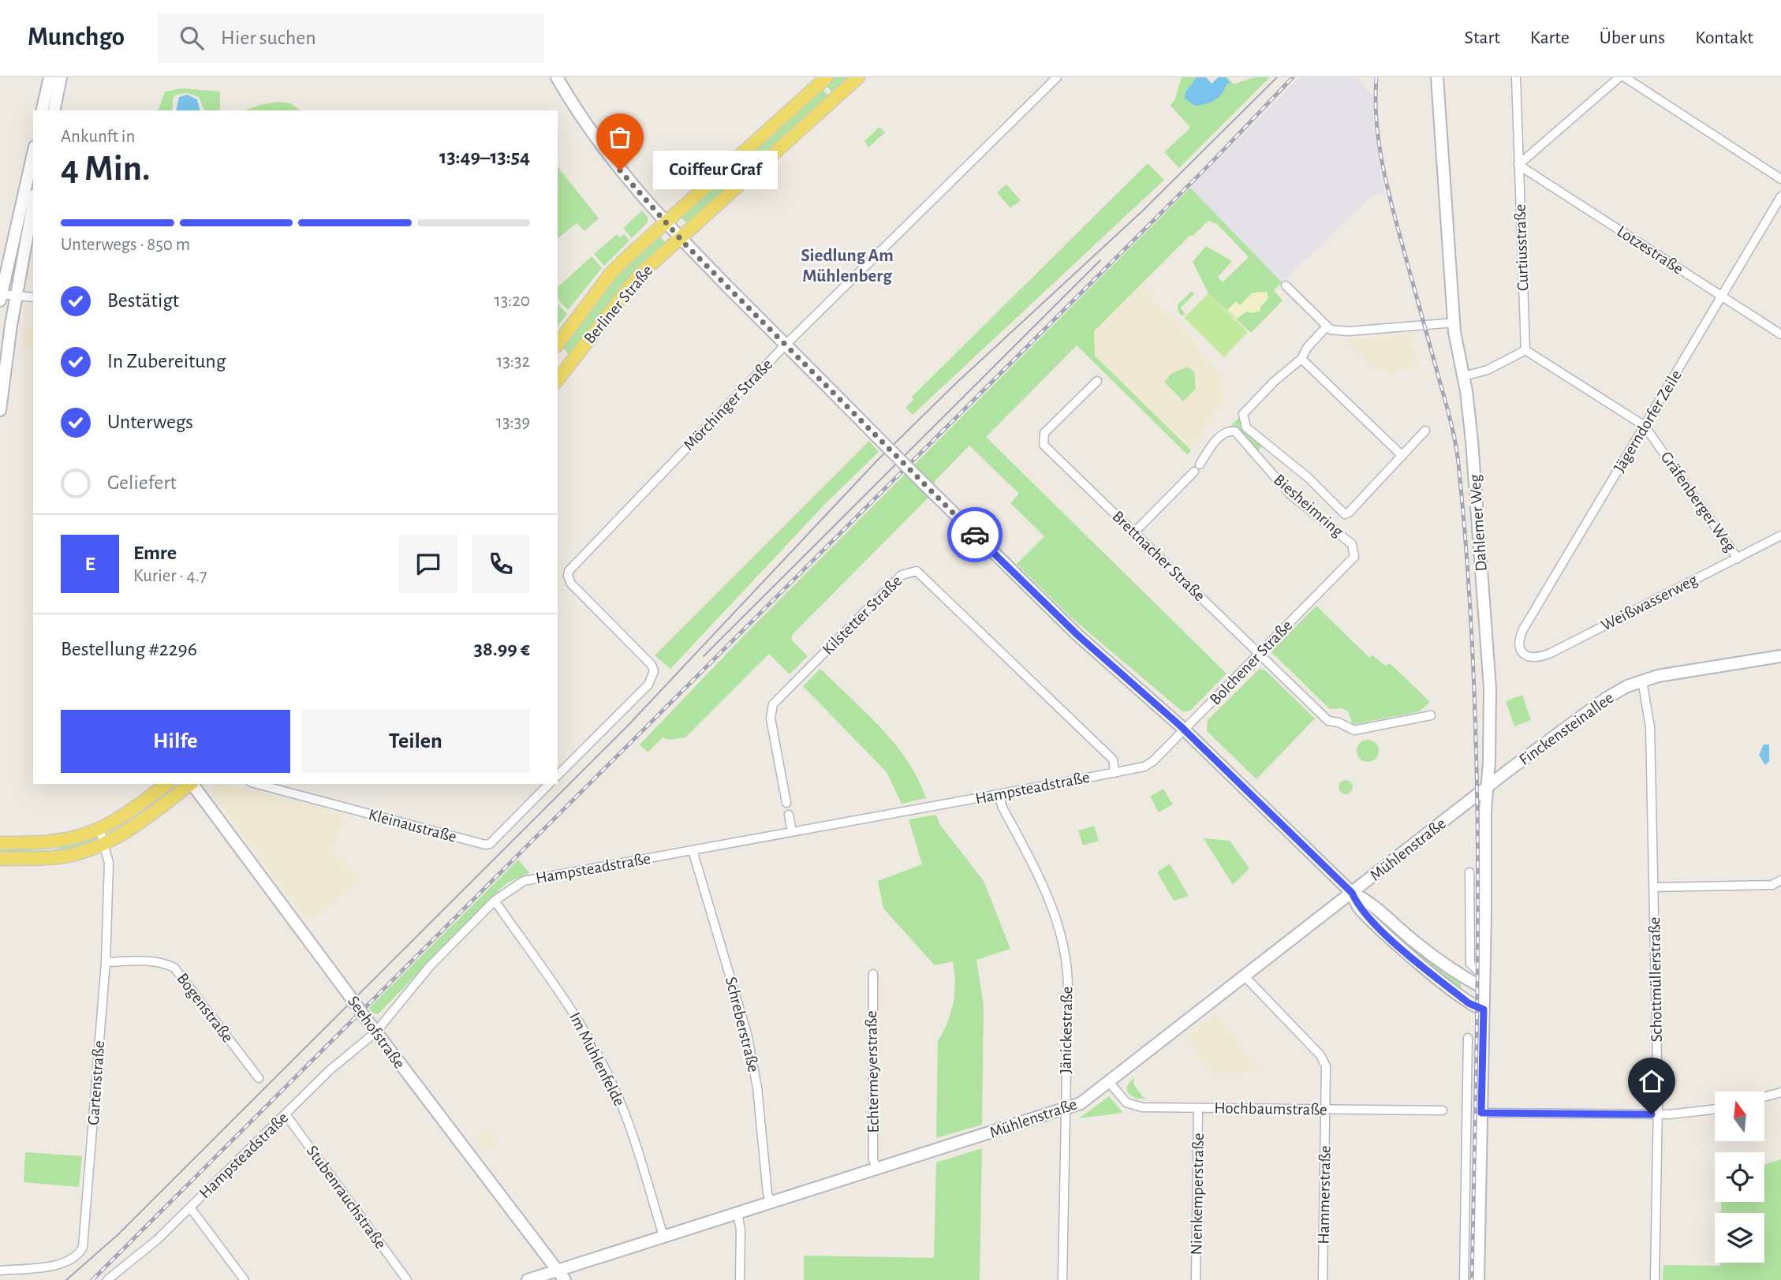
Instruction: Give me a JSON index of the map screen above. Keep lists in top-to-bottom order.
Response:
{
  "streets": {
    "main road": ["Berliner Straße"],
    "street": [
      "Curtiusstraße",
      "Lotzestraße",
      "Mörchinger Straße",
      "Jägerndorfer Zeile",
      "Gräfenberger Weg",
      "Biesheimring",
      "Dahlemer Weg",
      "Brettnacher Straße",
      "Weißwasserweg",
      "Kilstetter Straße",
      "Bolchener Straße",
      "Finckensteinallee",
      "Hampsteadstraße",
      "Kleinaustraße",
      "Mühlenstraße",
      "Schottmüllerstraße",
      "Bogenstraße",
      "Schreberstraße",
      "Jänickestraße",
      "Seehofstraße",
      "Im Mühlenfelde",
      "Echtermeyerstraße",
      "Gartenstraße",
      "Hochbaumstraße",
      "Nienkemperstraße",
      "Hammerstraße",
      "Stubenrauchstraße"
    ]
  },
  "crossings": [
    ["Curtiusstraße", "Lotzestraße"],
    ["Curtiusstraße", "Gräfenberger Weg"],
    ["Lotzestraße", "Jägerndorfer Zeile"],
    ["Jägerndorfer Zeile", "Gräfenberger Weg"],
    ["Jägerndorfer Zeile", "Weißwasserweg"],
    ["Gräfenberger Weg", "Weißwasserweg"],
    ["Biesheimring", "Brettnacher Straße"],
    ["Biesheimring", "Bolchener Straße"],
    ["Dahlemer Weg", "Finckensteinallee"],
    ["Dahlemer Weg", "Mühlenstraße"],
    ["Brettnacher Straße", "Bolchener Straße"],
    ["Kilstetter Straße", "Hampsteadstraße"],
    ["Bolchener Straße", "Hampsteadstraße"],
    ["Finckensteinallee", "Mühlenstraße"],
    ["Finckensteinallee", "Schottmüllerstraße"],
    ["Hampsteadstraße", "Schreberstraße"],
    ["Hampsteadstraße", "Jänickestraße"],
    ["Hampsteadstraße", "Seehofstraße"],
    ["Hampsteadstraße", "Im Mühlenfelde"],
    ["Hampsteadstraße", "Stubenrauchstraße"],
    ["Mühlenstraße", "Schreberstraße"],
    ["Mühlenstraße", "Jänickestraße"],
    ["Mühlenstraße", "Seehofstraße"],
    ["Mühlenstraße", "Im Mühlenfelde"],
    ["Mühlenstraße", "Echtermeyerstraße"],
    ["Mühlenstraße", "Hochbaumstraße"],
    ["Mühlenstraße", "Hammerstraße"],
    ["Bogenstraße", "Gartenstraße"],
    ["Hochbaumstraße", "Nienkemperstraße"],
    ["Hochbaumstraße", "Hammerstraße"]
  ],
  "districts": ["Siedlung Am Mühlenberg"],
  "places": ["Coiffeur Graf"],
  "north": "top",
  "page": {
    "header": "Munchgo",
    "search": "Hier suchen",
    "nav": [
      "Start",
      "Karte",
      "Über uns",
      "Kontakt"
    ],
    "heading": ["4 Min.", "Ankunft in", "13:49–13:54"],
    "panel": [
      "Emre",
      "Kurier · 4.7",
      "Bestellung #2296",
      "38.99 €"
    ],
    "bubble": "Coiffeur Graf",
    "bar": "Unterwegs · 850 m",
    "list": [
      ["Bestätigt", "13:20"],
      ["In Zubereitung", "13:32"],
      ["Unterwegs", "13:39"],
      "Geliefert"
    ],
    "round": "E",
    "buttons": ["Hilfe", "Teilen"]
  }
}
